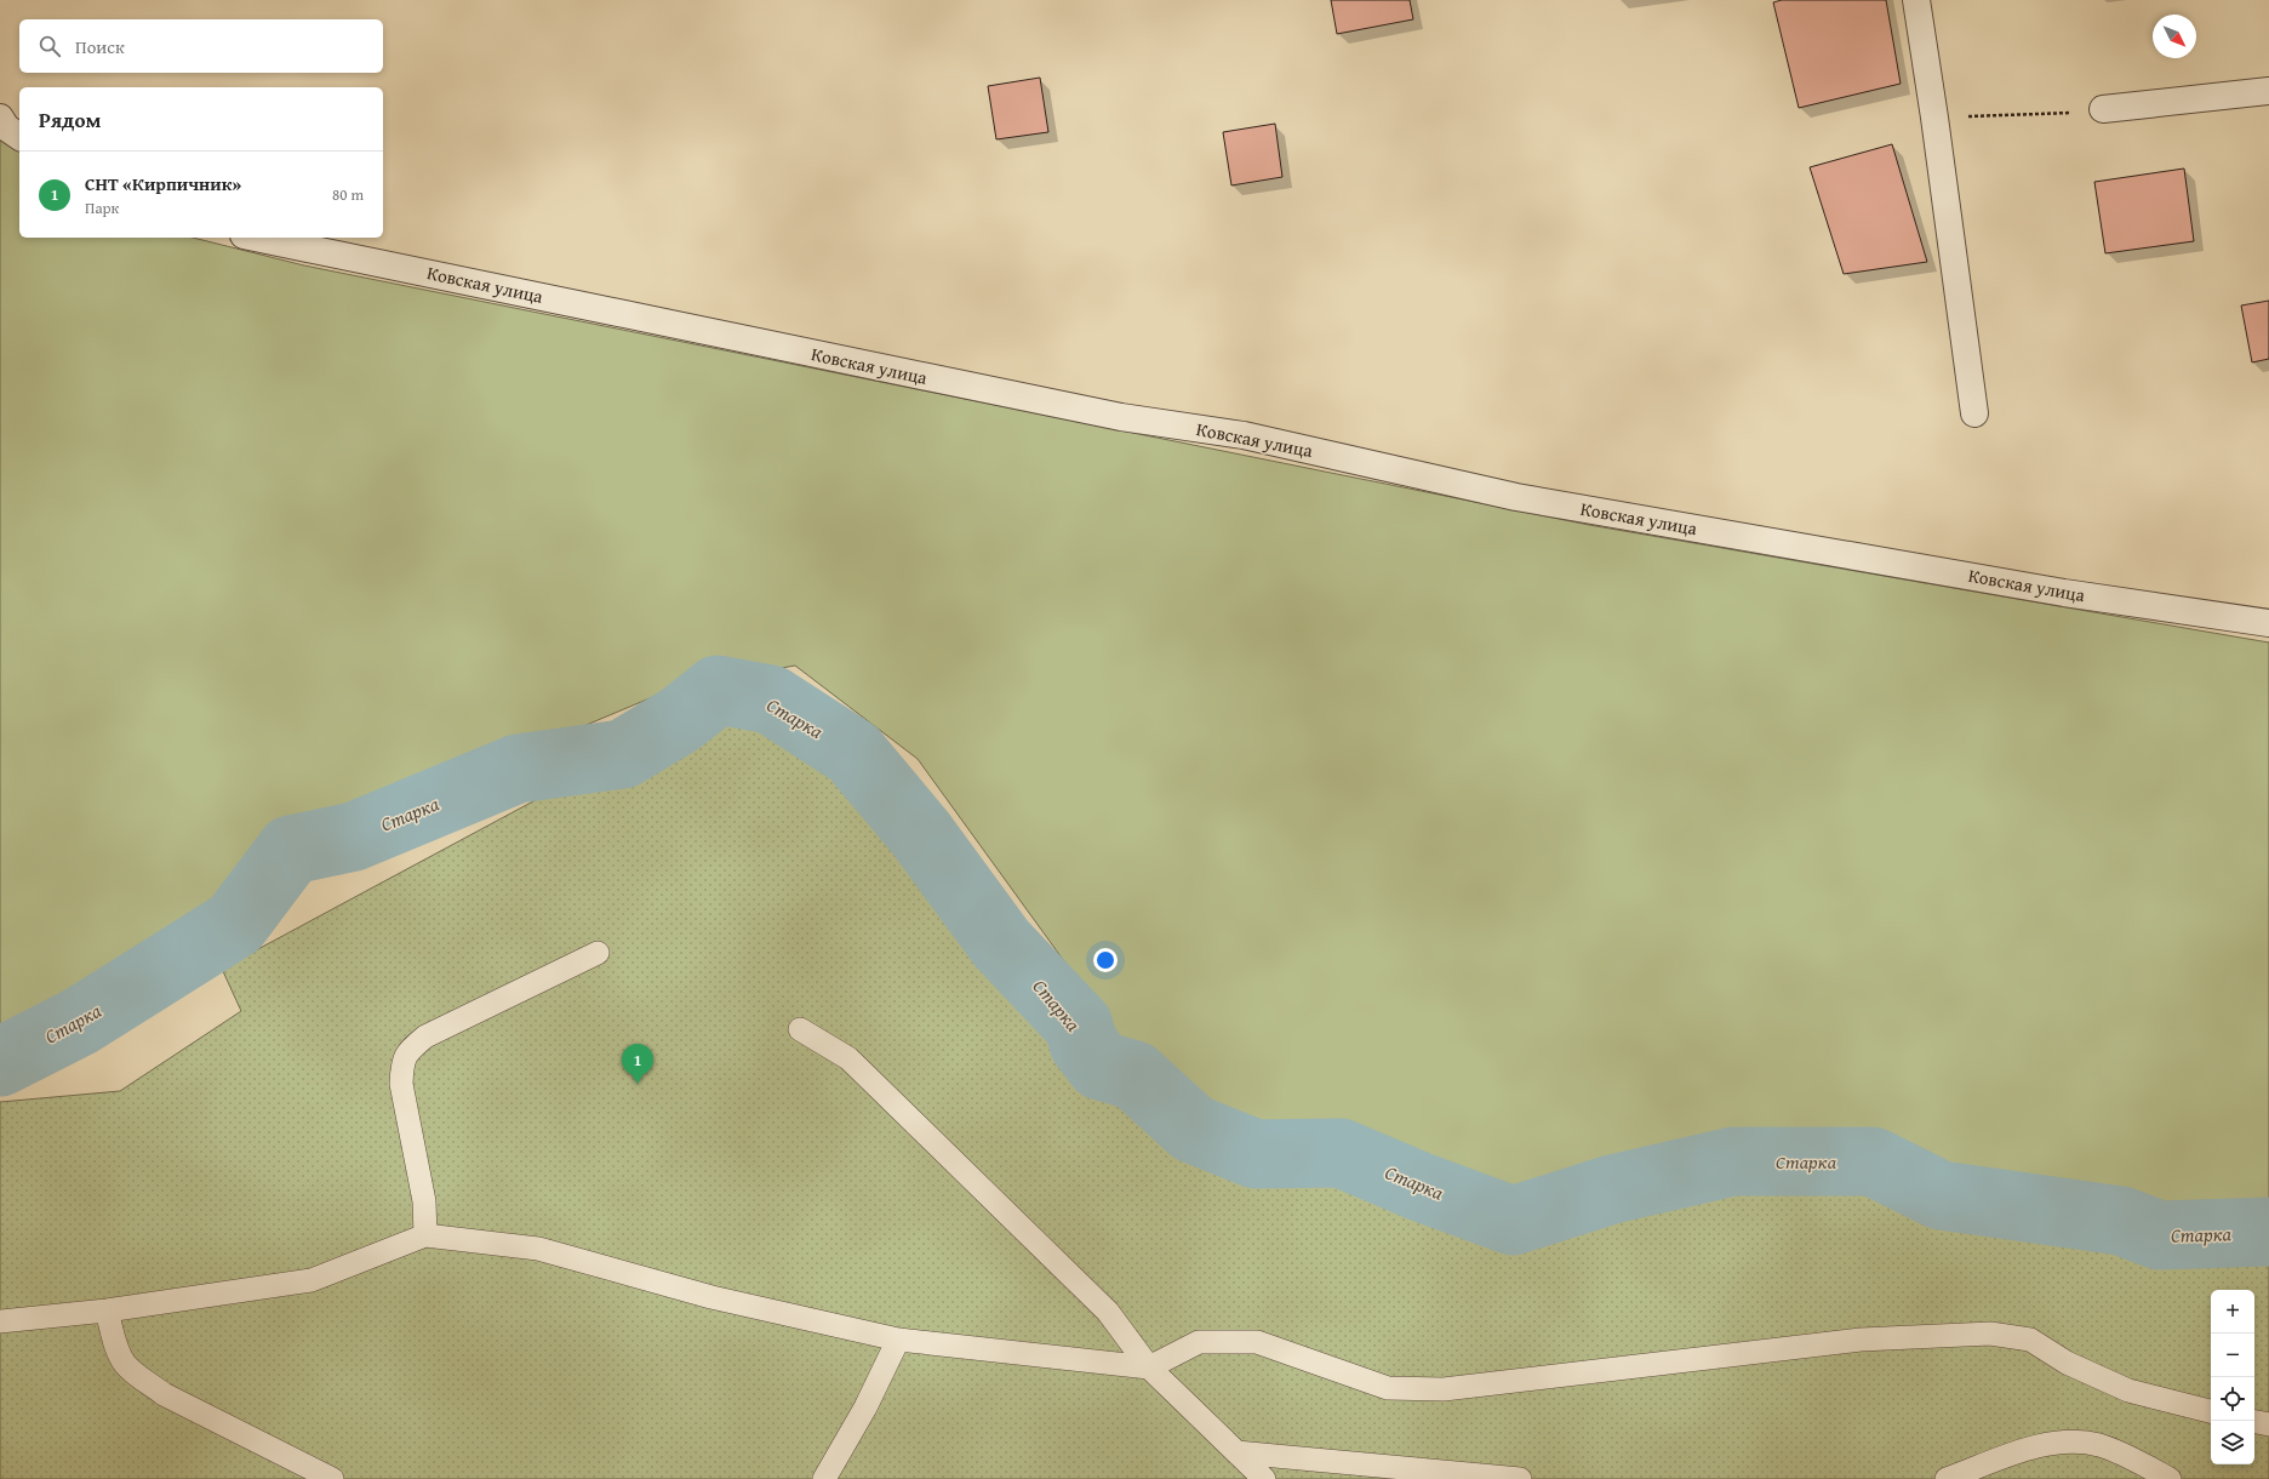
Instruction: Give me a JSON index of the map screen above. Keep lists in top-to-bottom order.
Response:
{
  "streets": {
    "street": ["Ковская улица"]
  },
  "water": ["Старка"],
  "north": "bottom right",
  "page": {
    "search": "Поиск",
    "heading": "Рядом",
    "list": [
      {
        "mark": "1",
        "name": "СНТ «Кирпичник»",
        "note": "Парк",
        "value": "80 m"
      }
    ],
    "pins": "1",
    "map_buttons": ["+", "−"]
  }
}
